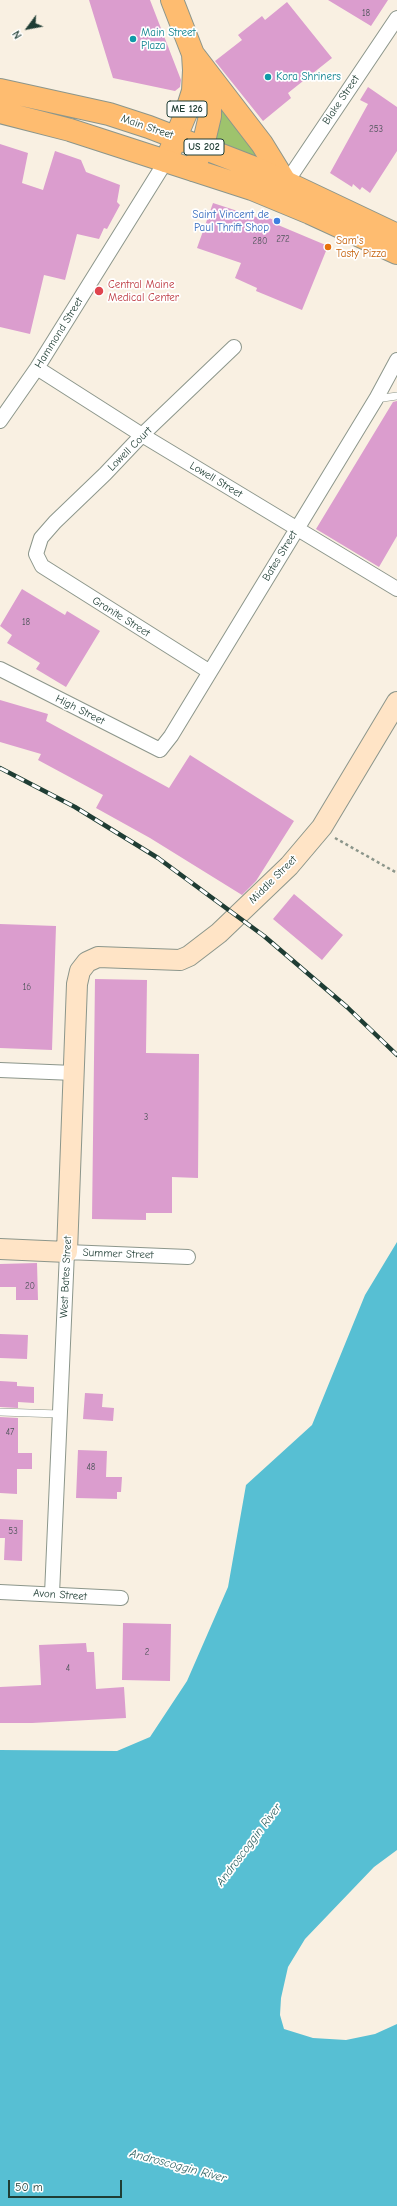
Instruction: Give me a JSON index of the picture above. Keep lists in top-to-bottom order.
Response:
{
  "streets": {
    "main road": ["ME 126", "Main Street", "US 202"],
    "street": [
      "Blake Street",
      "Hammond Street",
      "Lowell Court",
      "Lowell Street",
      "Bates Street",
      "Granite Street",
      "High Street",
      "Middle Street",
      "Summer Street",
      "West Bates Street",
      "Avon Street"
    ]
  },
  "crossings": [
    ["Blake Street", "Main Street"],
    ["ME 126", "Main Street"],
    ["ME 126", "US 202"],
    ["ME 126", "Hammond Street"],
    ["US 202", "Hammond Street"],
    ["Hammond Street", "Lowell Street"],
    ["Lowell Court", "Lowell Street"],
    ["Lowell Court", "Granite Street"],
    ["Lowell Street", "Bates Street"],
    ["Bates Street", "Granite Street"],
    ["Bates Street", "High Street"],
    ["Middle Street", "West Bates Street"],
    ["Summer Street", "West Bates Street"],
    ["West Bates Street", "Avon Street"]
  ],
  "water": ["Androscoggin River"],
  "places": [
    "Main Street Plaza",
    "Kora Shriners",
    "Saint Vincent de Paul Thrift Shop",
    "Sam's Tasty Pizza",
    "Central Maine Medical Center"
  ],
  "house_numbers": [
    "18",
    "253",
    "272",
    "280",
    "18",
    "16",
    "3",
    "20",
    "47",
    "48",
    "53",
    "2",
    "4"
  ],
  "scale_bar": "50 m",
  "north": "bottom left"
}
